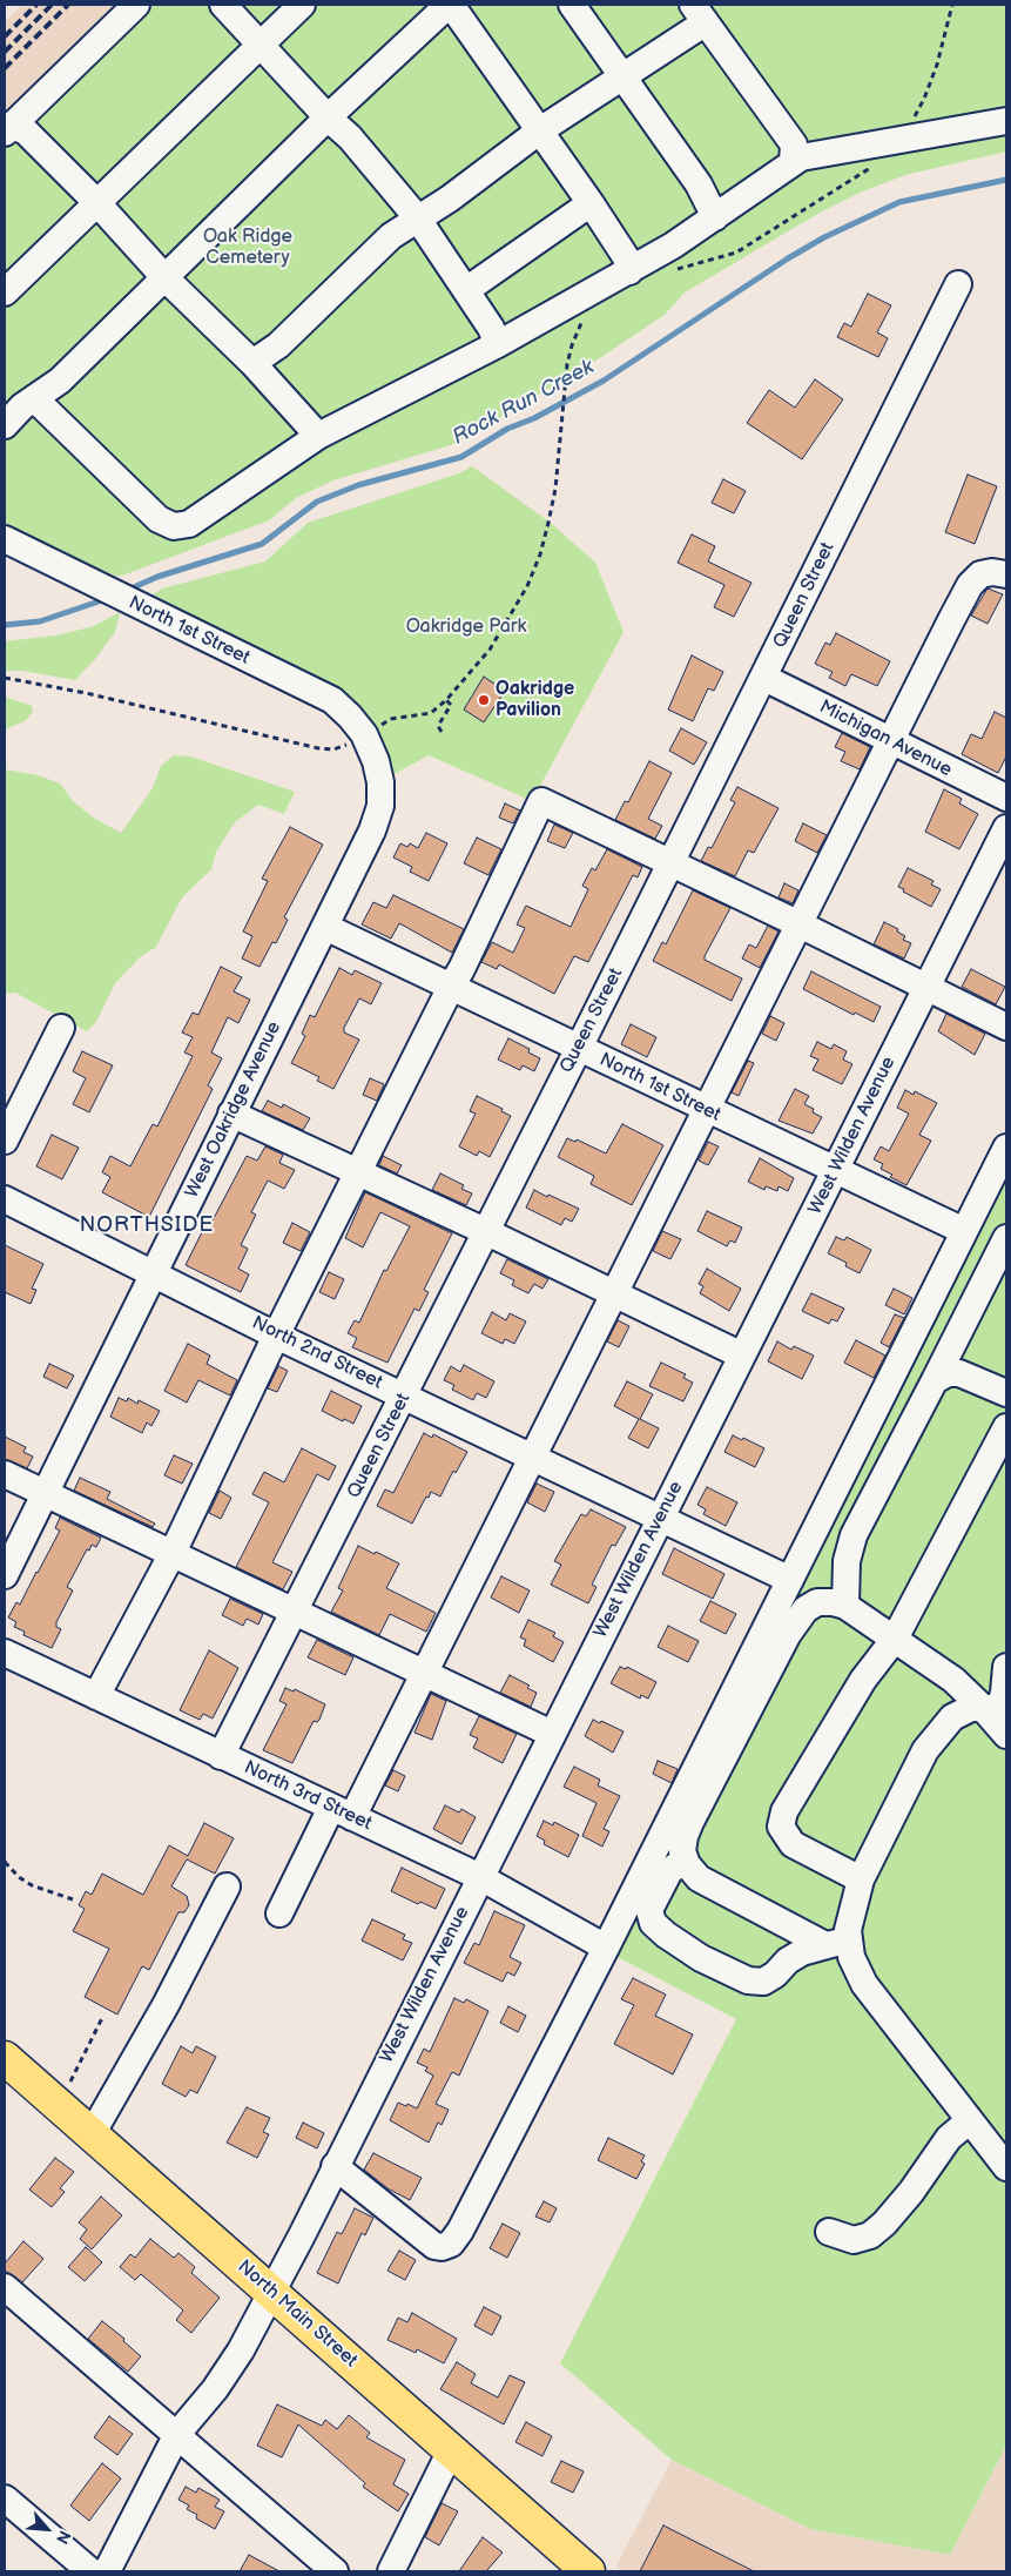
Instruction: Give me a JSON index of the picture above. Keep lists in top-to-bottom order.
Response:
{
  "streets": {
    "main road": ["North Main Street"],
    "street": [
      "Queen Street",
      "North 1st Street",
      "Michigan Avenue",
      "West Oakridge Avenue",
      "West Wilden Avenue",
      "North 2nd Street",
      "North 3rd Street"
    ]
  },
  "crossings": [
    ["Queen Street", "North 1st Street"],
    ["Queen Street", "Michigan Avenue"],
    ["Queen Street", "North 2nd Street"],
    ["Queen Street", "North 3rd Street"],
    ["North 1st Street", "West Oakridge Avenue"],
    ["North 1st Street", "West Wilden Avenue"],
    ["West Oakridge Avenue", "North 2nd Street"],
    ["West Wilden Avenue", "North 2nd Street"],
    ["West Wilden Avenue", "North 3rd Street"],
    ["West Wilden Avenue", "North Main Street"]
  ],
  "districts": ["NORTHSIDE"],
  "water": ["Rock Run Creek"],
  "parks": ["Oak Ridge Cemetery", "Oakridge Park"],
  "places": ["Oakridge Pavilion"],
  "north": "bottom right"
}
